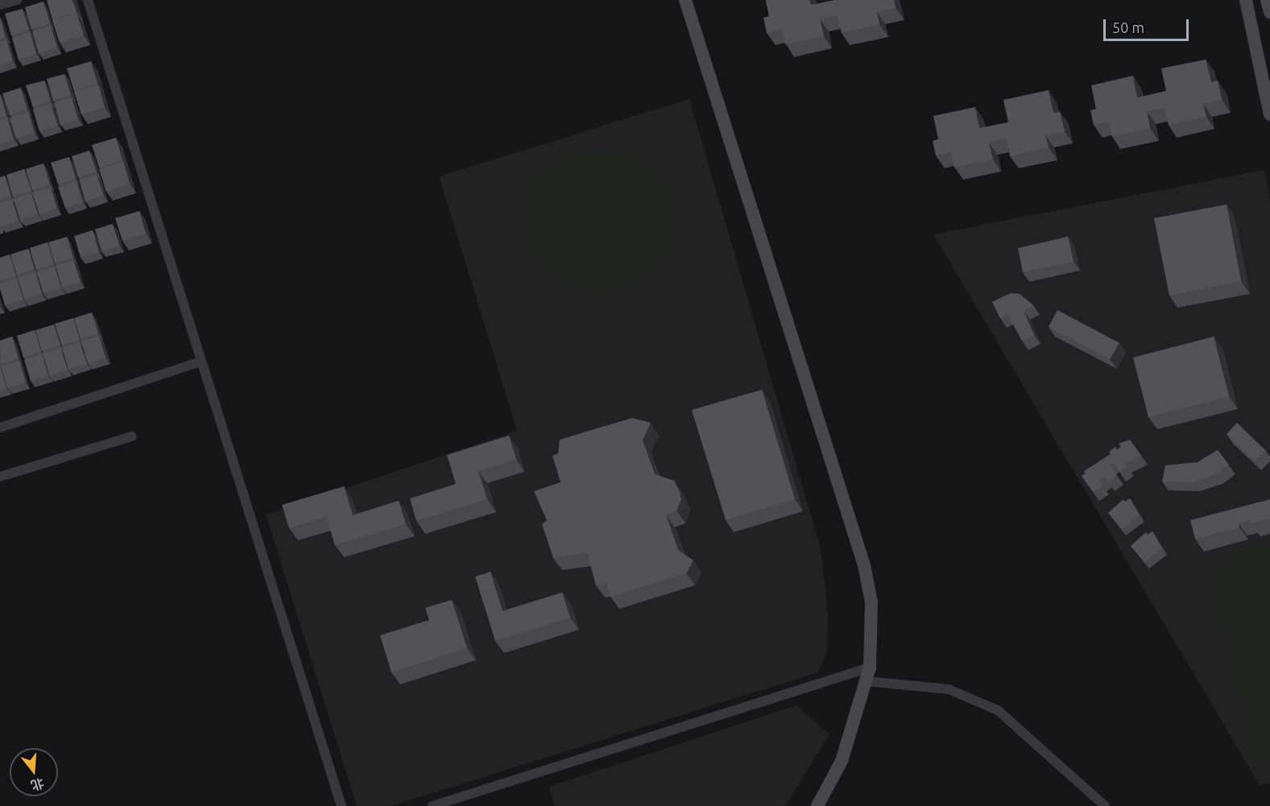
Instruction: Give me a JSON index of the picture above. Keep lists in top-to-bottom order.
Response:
{
  "scale_bar": "50 m",
  "north": "bottom"
}
